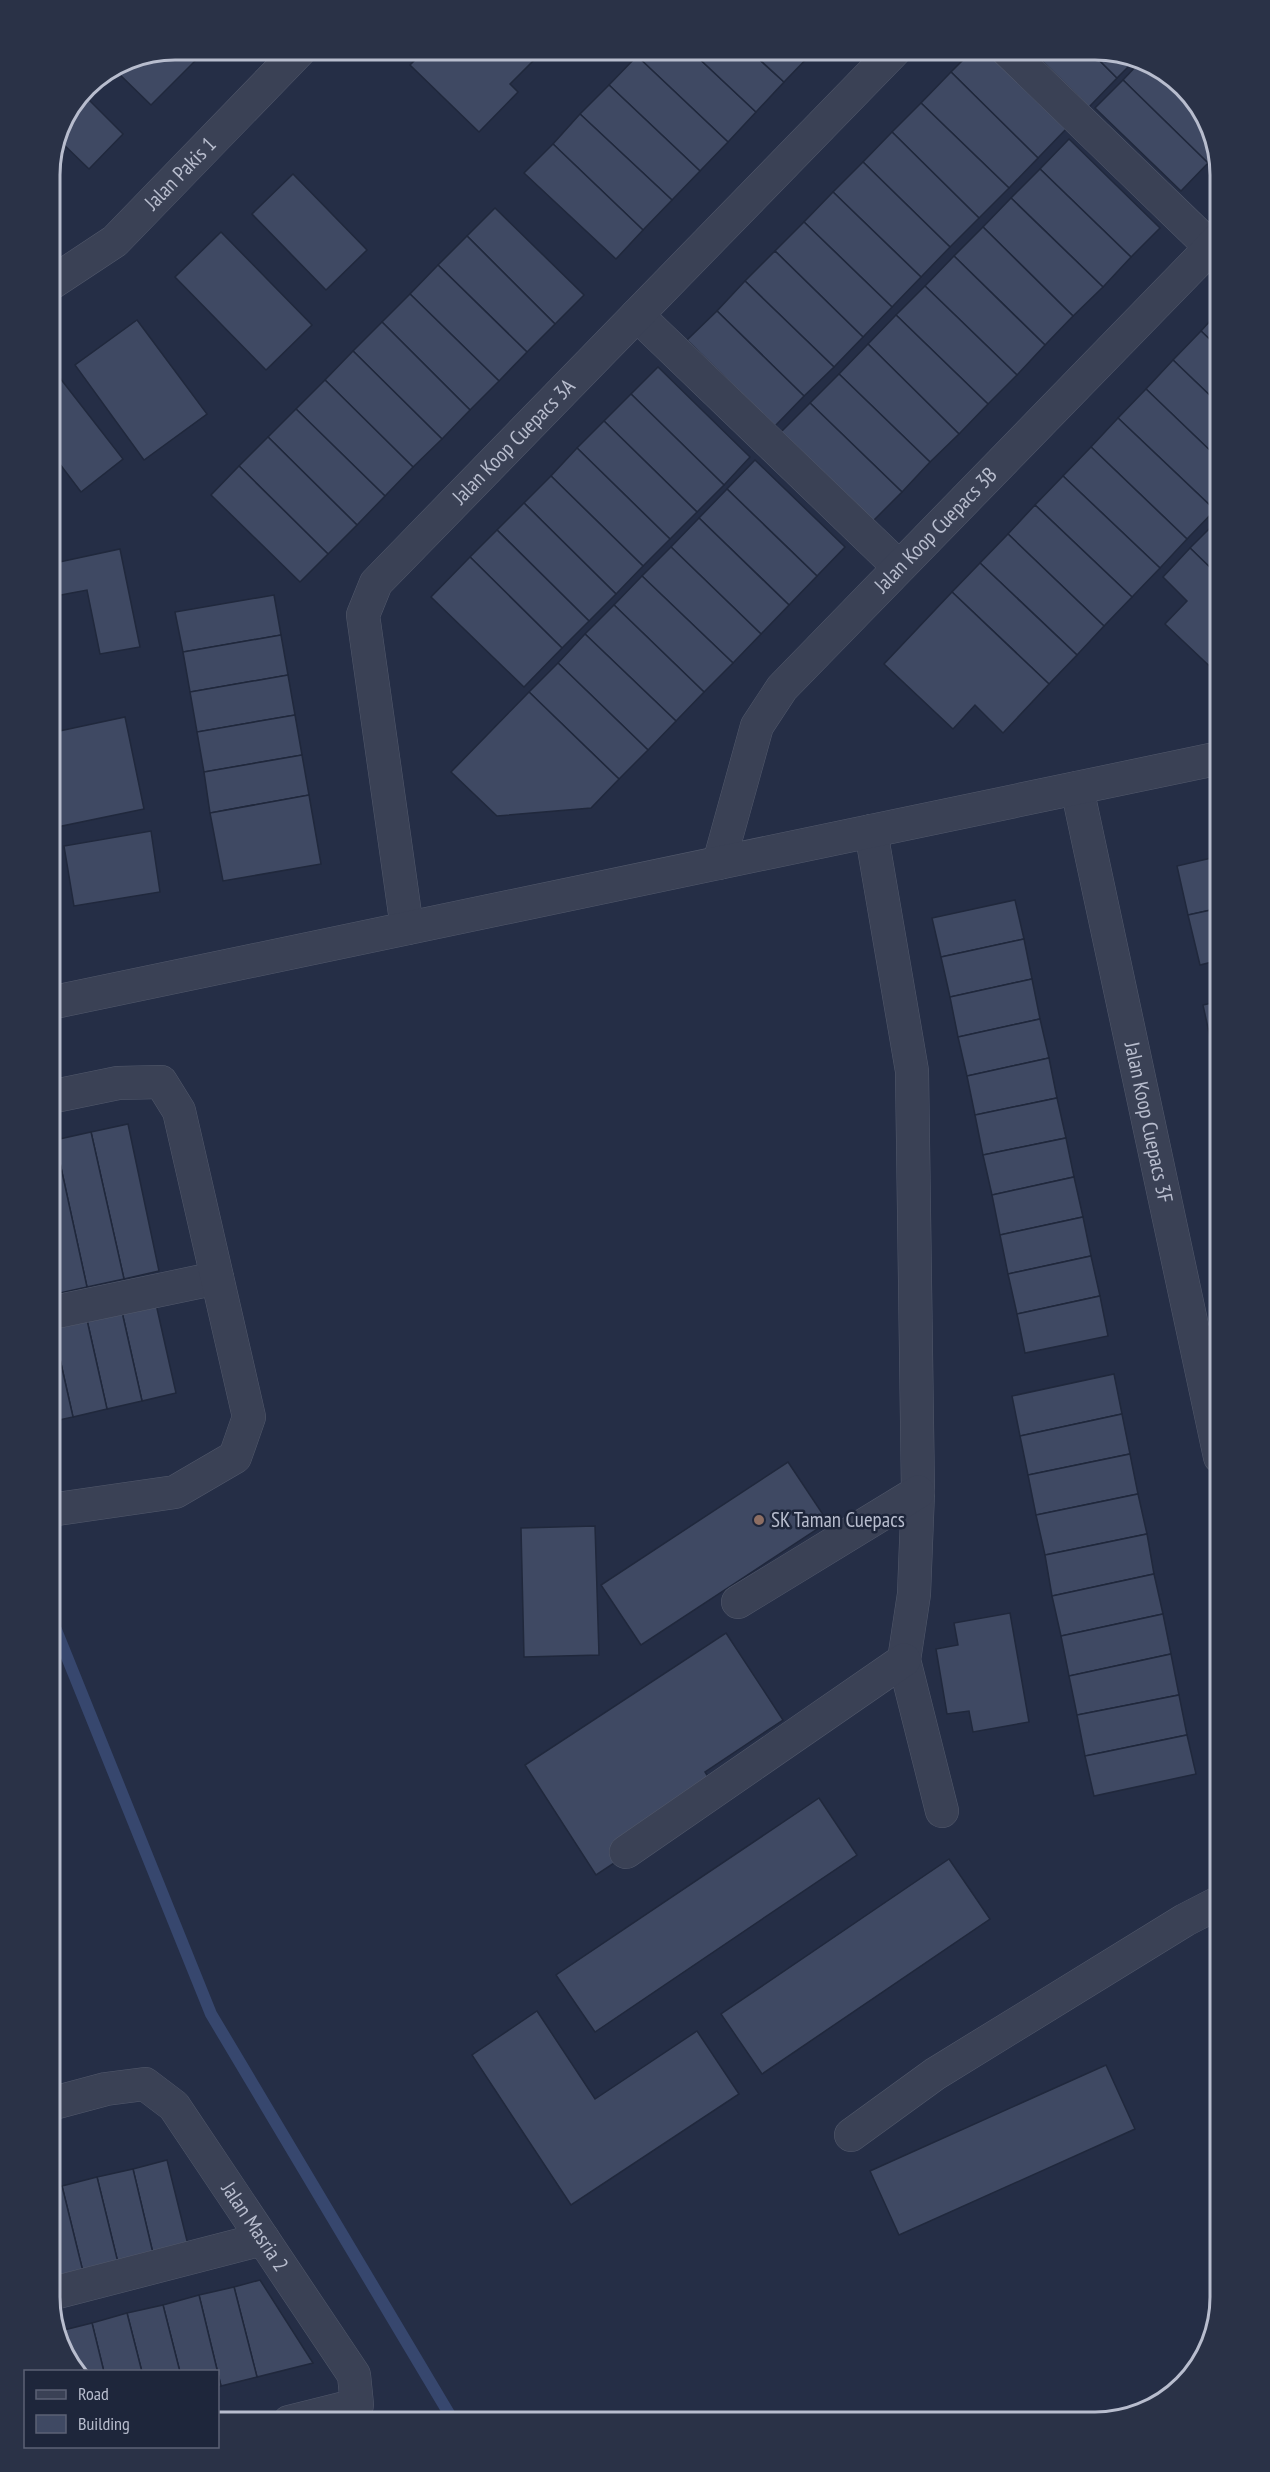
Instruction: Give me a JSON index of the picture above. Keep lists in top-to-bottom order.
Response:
{
  "streets": {
    "street": [
      "Jalan Pakis 1",
      "Jalan Koop Cuepacs 3A",
      "Jalan Koop Cuepacs 3B",
      "Jalan Koop Cuepacs 3F",
      "Jalan Masria 2"
    ]
  },
  "places": ["SK Taman Cuepacs"],
  "legend": ["Road", "Building"]
}
